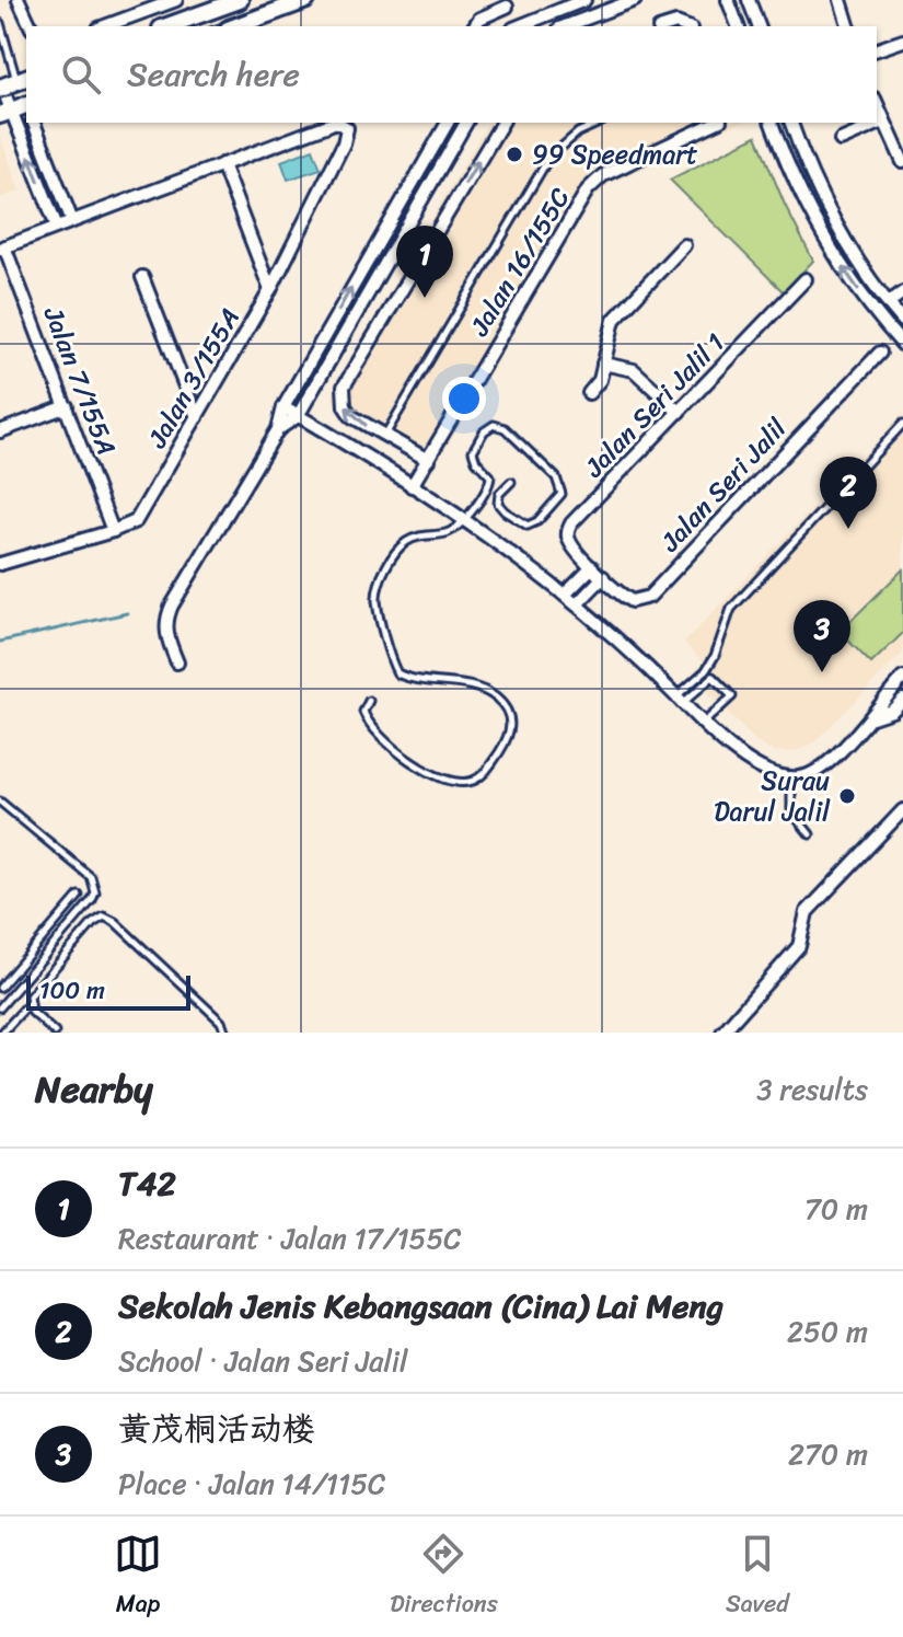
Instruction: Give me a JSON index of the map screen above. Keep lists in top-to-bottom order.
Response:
{
  "streets": {
    "street": [
      "Jalan 16/155C",
      "Jalan 3/155A",
      "Jalan 7/155A",
      "Jalan Seri Jalil 1",
      "Jalan Seri Jalil"
    ]
  },
  "crossings": [
    ["Jalan 3/155A", "Jalan 7/155A"],
    ["Jalan Seri Jalil 1", "Jalan Seri Jalil"]
  ],
  "places": ["99 Speedmart", "Surau Darul Jalil"],
  "scale_bar": "100 m",
  "page": {
    "search": "Search here",
    "pins": ["1", "2", "3"],
    "scale": "100 m",
    "heading": ["Nearby", "3 results"],
    "list": [
      {
        "mark": "1",
        "name": "T42",
        "note": "Restaurant · Jalan 17/155C",
        "value": "70 m"
      },
      {
        "mark": "2",
        "name": "Sekolah Jenis Kebangsaan (Cina) Lai Meng",
        "note": "School · Jalan Seri Jalil",
        "value": "250 m"
      },
      {
        "mark": "3",
        "name": "黄茂桐活动楼",
        "note": "Place · Jalan 14/115C",
        "value": "270 m"
      }
    ],
    "nav": ["Map", "Directions", "Saved"]
  }
}
